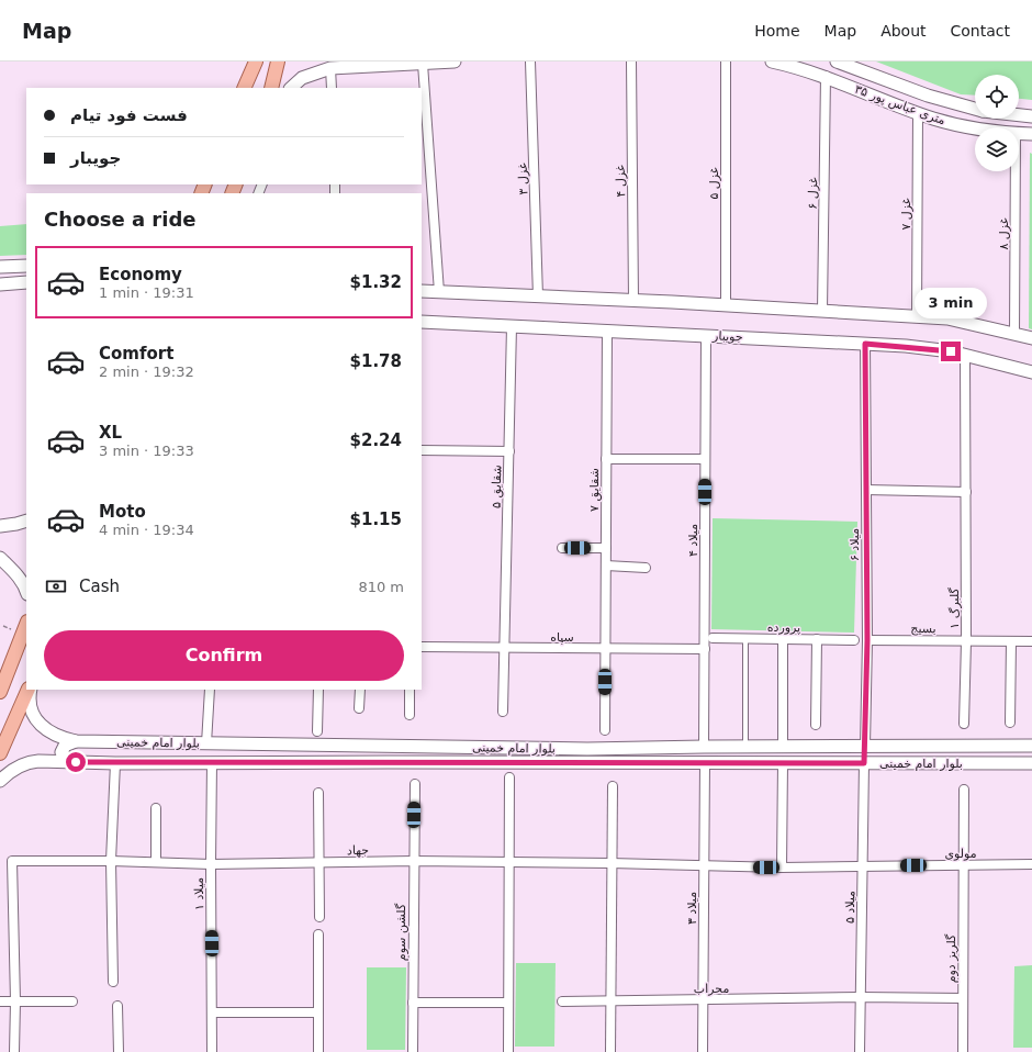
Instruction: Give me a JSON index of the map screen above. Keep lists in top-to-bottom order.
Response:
{
  "streets": {
    "street": [
      "۳۵ متری عباس پور",
      "غزل ۳",
      "غزل ۴",
      "غزل ۵",
      "غزل ۶",
      "غزل ۷",
      "غزل ۸",
      "جویبار",
      "شقایق ۵",
      "شقایق ۷",
      "میلاد ۴",
      "میلاد ۶",
      "گلبرگ ۱",
      "پرورده",
      "بسیج",
      "سپاه",
      "بلوار امام خمینی",
      "جهاد",
      "مولوی",
      "میلاد ۱",
      "میلاد ۵",
      "میلاد ۳",
      "گلشن سوم",
      "گلریز دوم",
      "محراب"
    ]
  },
  "crossings": [
    ["۳۵ متری عباس پور", "غزل ۶"],
    ["۳۵ متری عباس پور", "غزل ۷"],
    ["جویبار", "شقایق ۵"],
    ["جویبار", "شقایق ۷"],
    ["جویبار", "میلاد ۴"],
    ["جویبار", "میلاد ۶"],
    ["جویبار", "گلبرگ ۱"],
    ["شقایق ۵", "سپاه"],
    ["شقایق ۷", "سپاه"],
    ["میلاد ۴", "سپاه"],
    ["میلاد ۴", "بلوار امام خمینی"],
    ["میلاد ۶", "بسیج"],
    ["میلاد ۶", "بلوار امام خمینی"],
    ["گلبرگ ۱", "بسیج"],
    ["بلوار امام خمینی", "میلاد ۱"],
    ["بلوار امام خمینی", "میلاد ۵"],
    ["بلوار امام خمینی", "میلاد ۳"],
    ["جهاد", "مولوی"],
    ["جهاد", "میلاد ۱"],
    ["جهاد", "میلاد ۳"],
    ["جهاد", "گلشن سوم"],
    ["مولوی", "میلاد ۵"],
    ["مولوی", "گلریز دوم"],
    ["میلاد ۵", "محراب"],
    ["میلاد ۳", "محراب"],
    ["گلریز دوم", "محراب"]
  ],
  "page": {
    "header": "Map",
    "nav": [
      "Home",
      "Map",
      "About",
      "Contact"
    ],
    "banner": ["فست فود تیام", "جویبار"],
    "heading": "Choose a ride",
    "list": [
      {
        "name": "Economy",
        "note": "1 min · 19:31",
        "value": "$1.32"
      },
      {
        "name": "Comfort",
        "note": "2 min · 19:32",
        "value": "$1.78"
      },
      {
        "name": "XL",
        "note": "3 min · 19:33",
        "value": "$2.24"
      },
      {
        "name": "Moto",
        "note": "4 min · 19:34",
        "value": "$1.15"
      }
    ],
    "bubble": "3 min",
    "pay": ["Cash", "810 m"],
    "buttons": "Confirm"
  }
}
